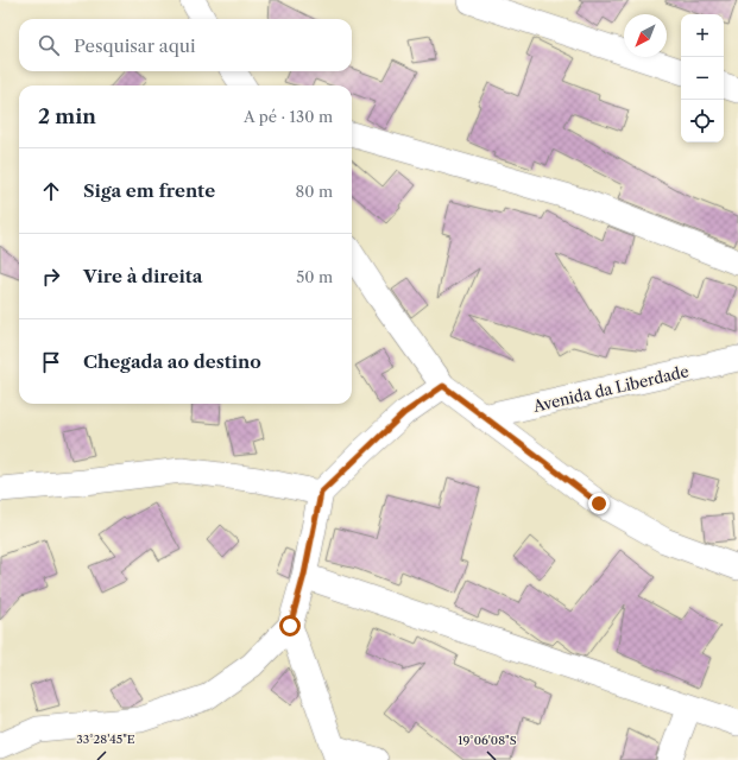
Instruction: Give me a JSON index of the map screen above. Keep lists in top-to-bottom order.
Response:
{
  "streets": {
    "street": ["Avenida da Liberdade"]
  },
  "north": "bottom left",
  "page": {
    "map_buttons": ["+", "−"],
    "search": "Pesquisar aqui",
    "heading": ["2 min", "A pé · 130 m"],
    "list": [
      ["Siga em frente", "80 m"],
      ["Vire à direita", "50 m"],
      "Chegada ao destino"
    ]
  },
  "coordinates": ["33°28'45\"E", "19°06'08\"S"]
}
